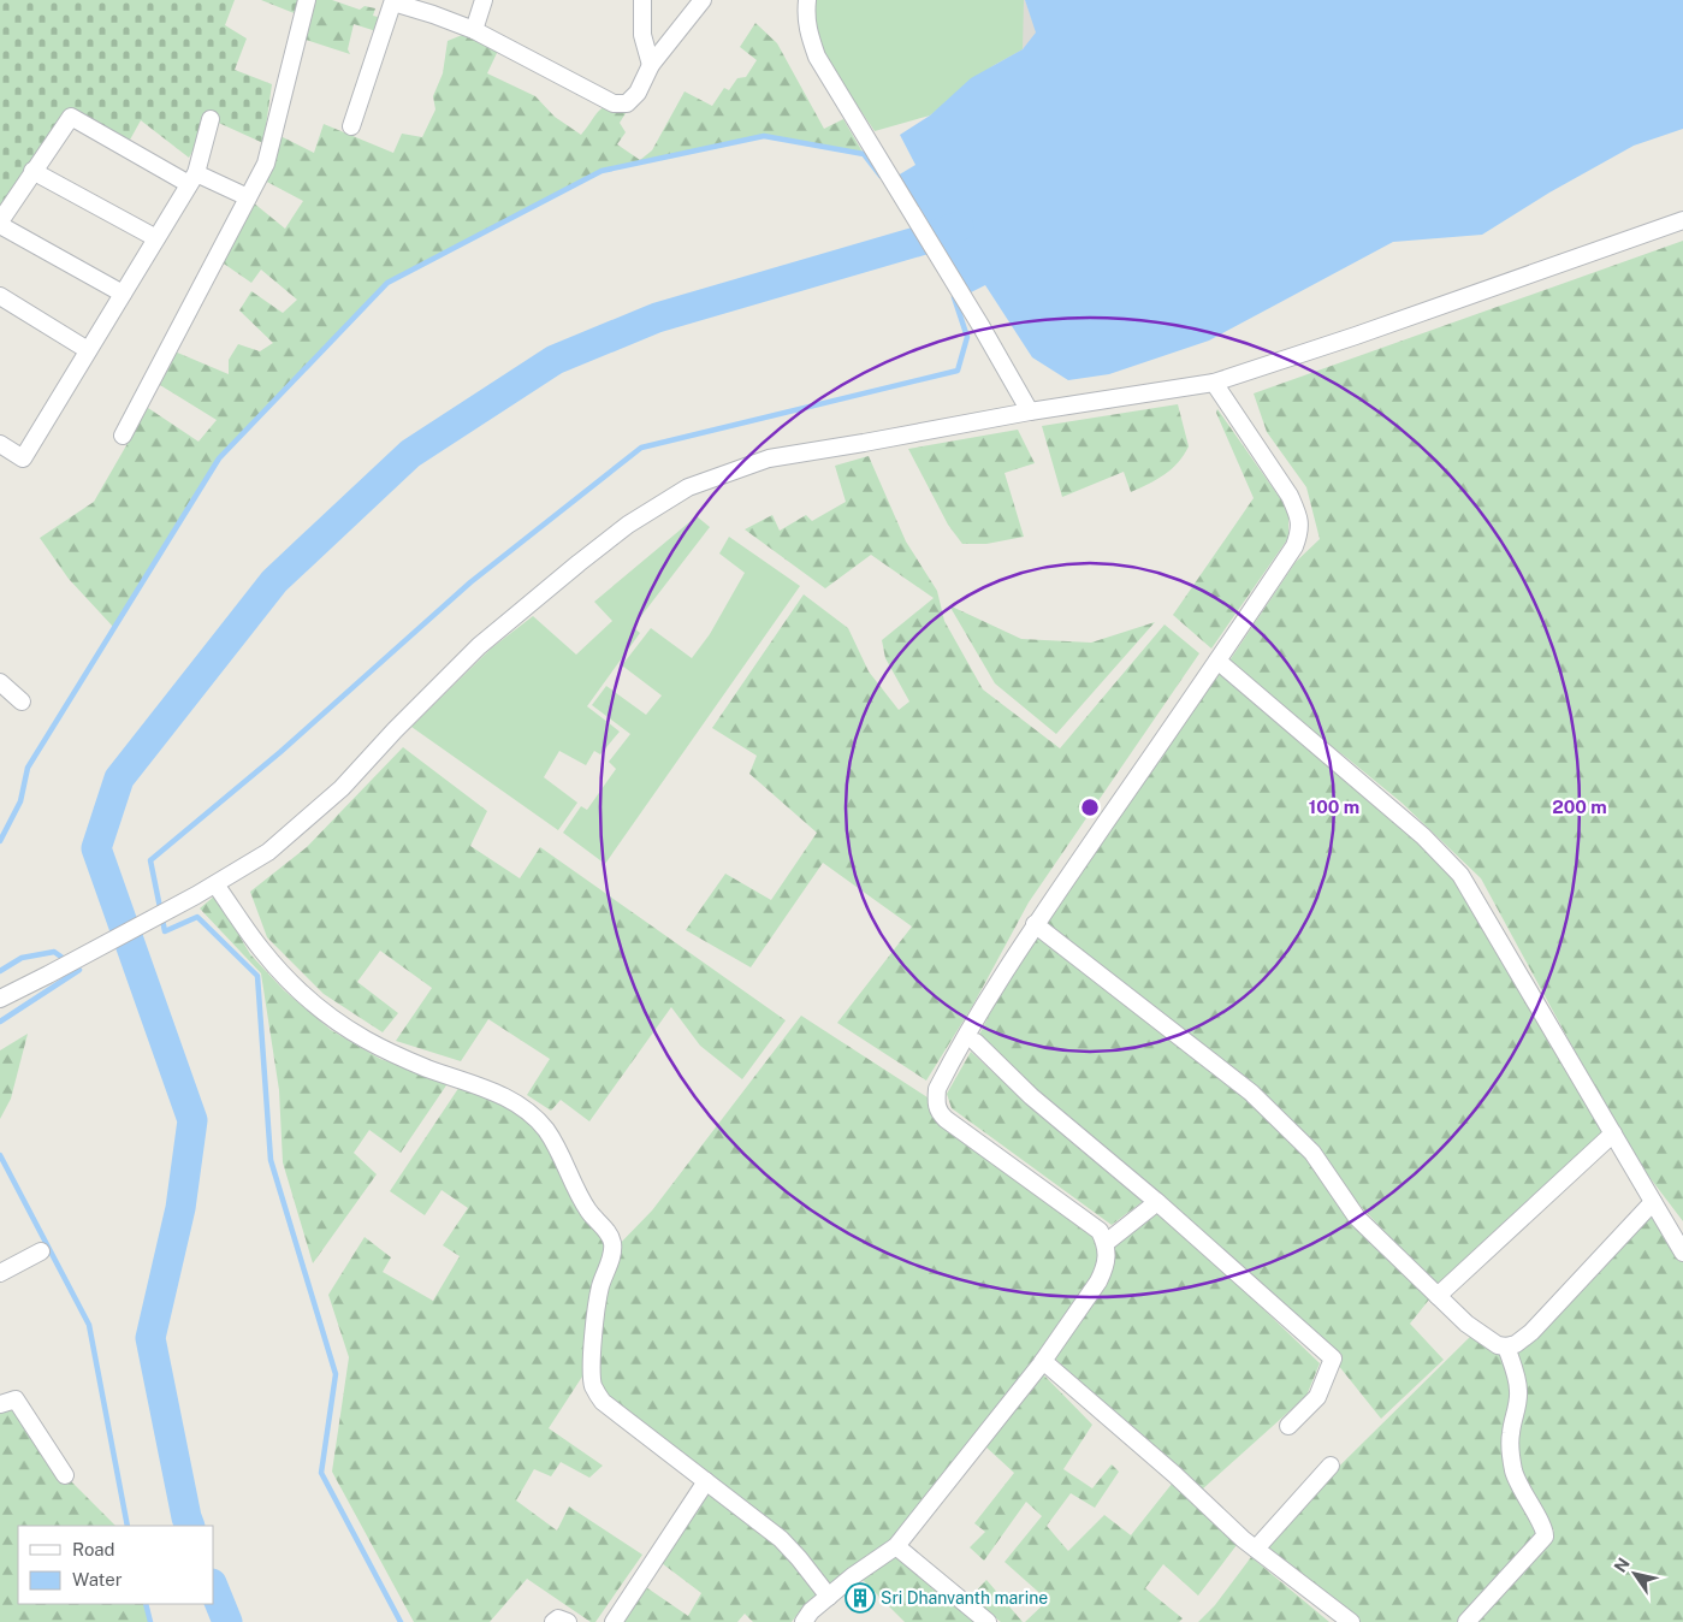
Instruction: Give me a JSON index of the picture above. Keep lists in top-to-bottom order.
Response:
{
  "places": {
    "building": ["Sri Dhanvanth marine"]
  },
  "legend": ["Road", "Water"],
  "north": "top left",
  "rings": ["100 m", "200 m"]
}
